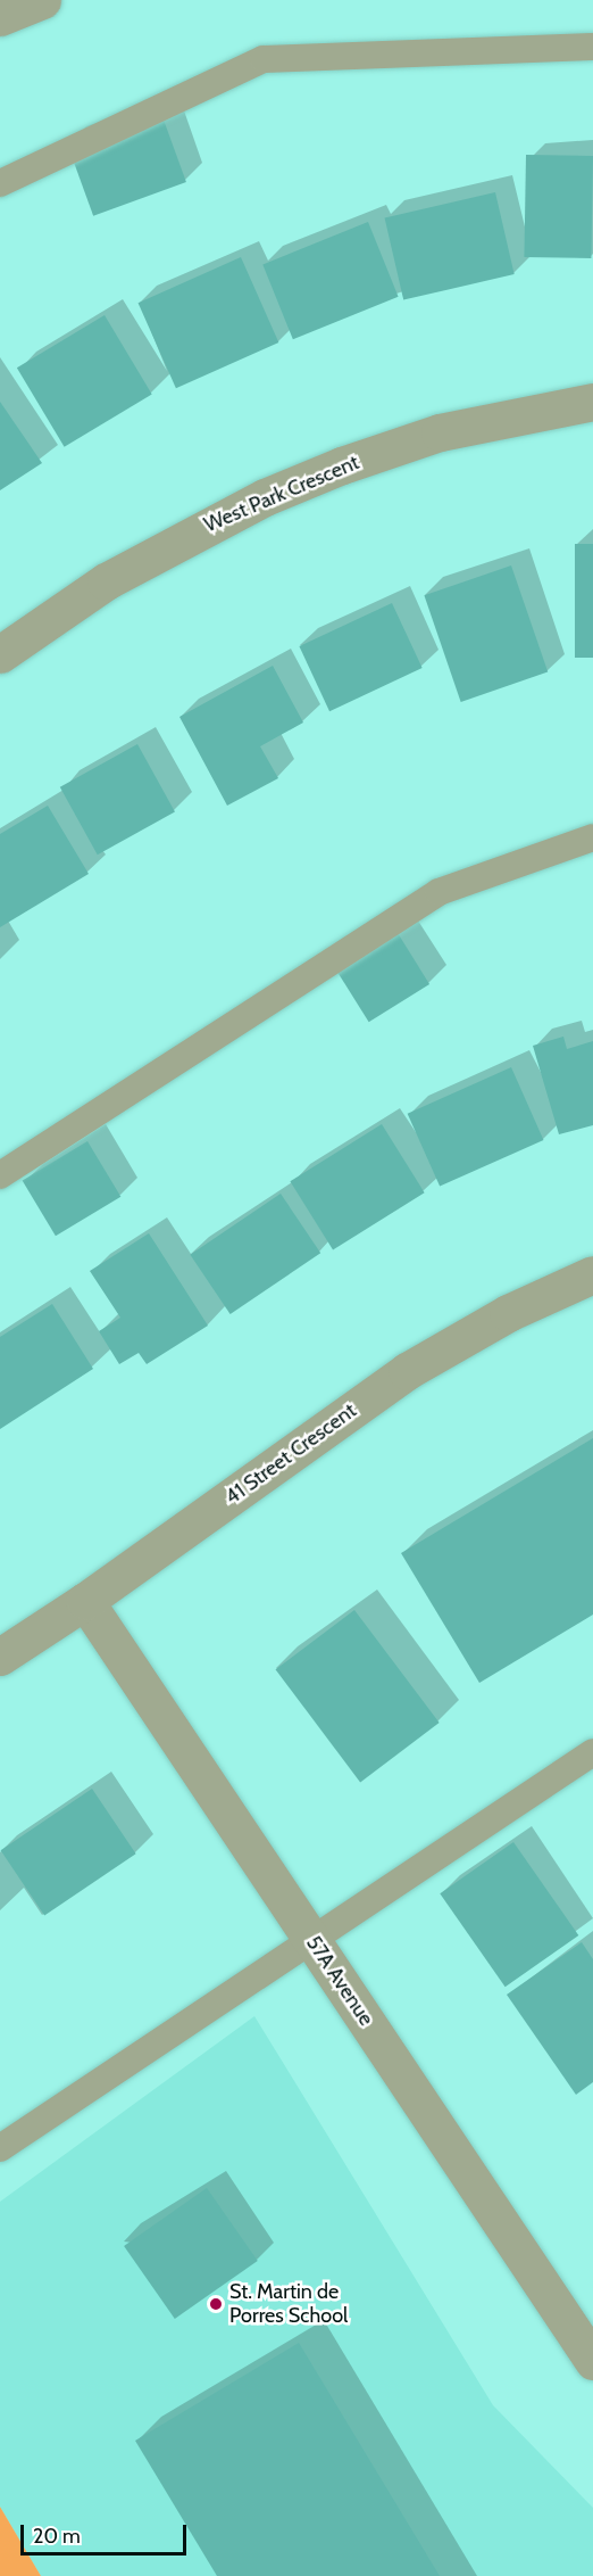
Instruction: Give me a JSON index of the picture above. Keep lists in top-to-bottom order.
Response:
{
  "streets": {
    "street": ["West Park Crescent", "41 Street Crescent", "57A Avenue"]
  },
  "crossings": [
    ["41 Street Crescent", "57A Avenue"]
  ],
  "places": ["St. Martin de Porres School"],
  "scale_bar": "20 m"
}
